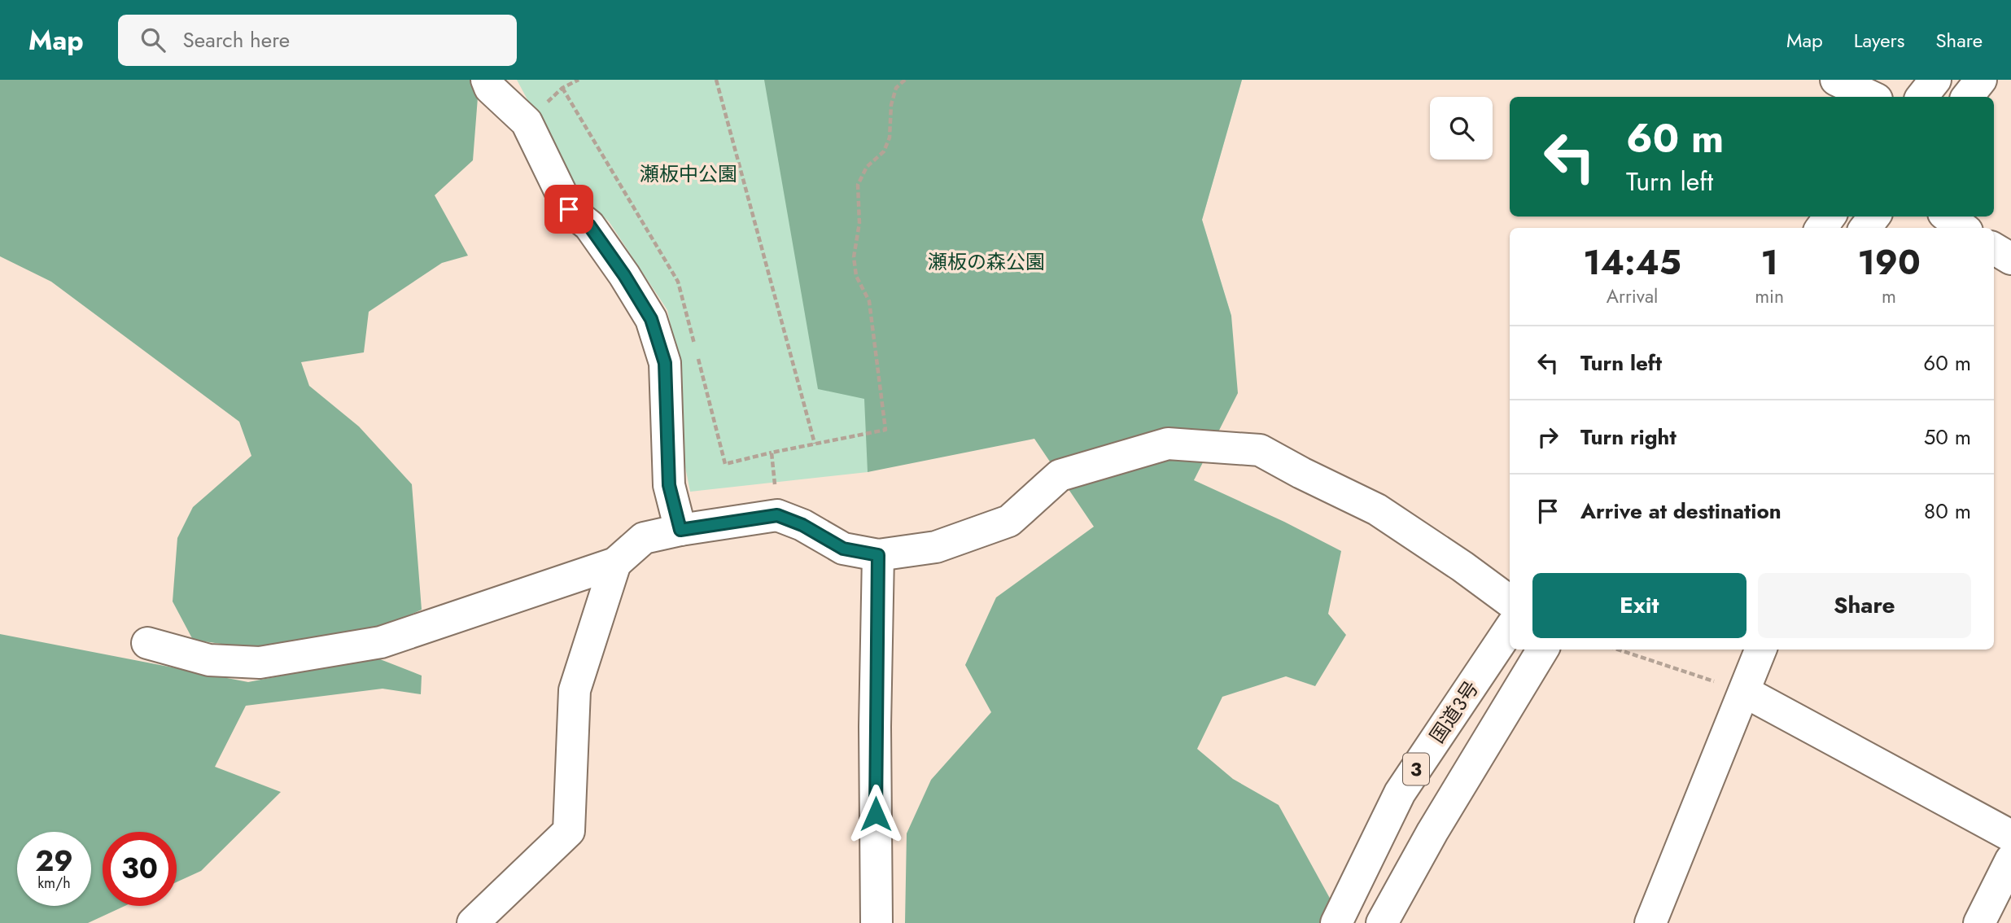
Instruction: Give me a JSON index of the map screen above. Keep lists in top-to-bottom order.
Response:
{
  "streets": {
    "main road": ["国道3号", "3"]
  },
  "parks": ["瀬板中公園", "瀬板の森公園"],
  "page": {
    "header": "Map",
    "search": "Search here",
    "nav": ["Map", "Layers", "Share"],
    "turn": ["60 m", "Turn left"],
    "eta": [
      "14:45",
      "Arrival",
      "1",
      "min",
      "190",
      "m"
    ],
    "list": [
      {
        "name": "Turn left",
        "value": "60 m"
      },
      {
        "name": "Turn right",
        "value": "50 m"
      },
      {
        "name": "Arrive at destination",
        "value": "80 m"
      }
    ],
    "buttons": ["Exit", "Share"],
    "speed": "29 km/h",
    "limit": "30"
  }
}
